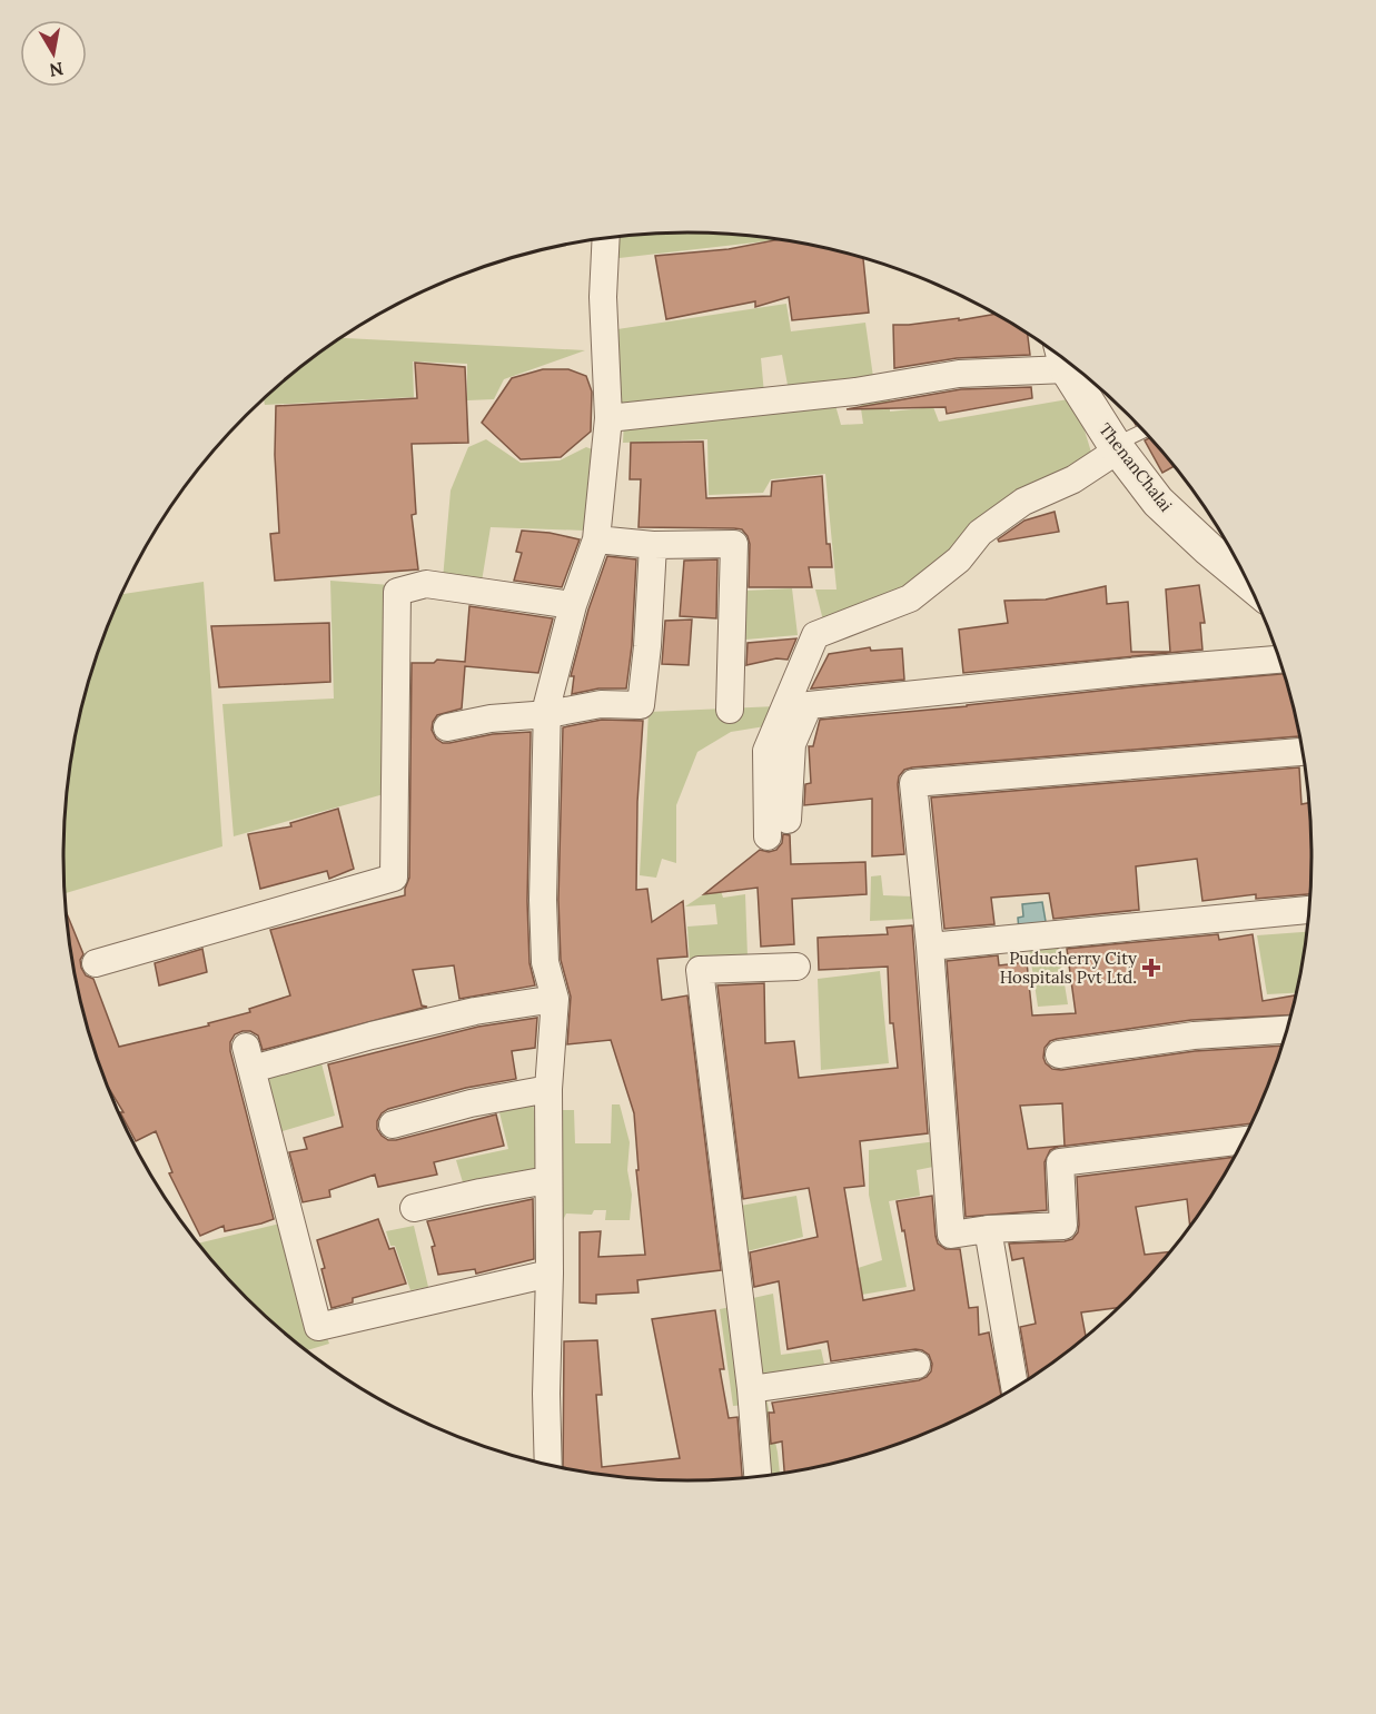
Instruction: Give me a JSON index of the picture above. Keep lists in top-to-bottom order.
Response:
{
  "streets": {
    "street": ["ThenanChalai"]
  },
  "places": {
    "health": ["Puducherry City Hospitals Pvt Ltd."]
  },
  "north": "bottom"
}
